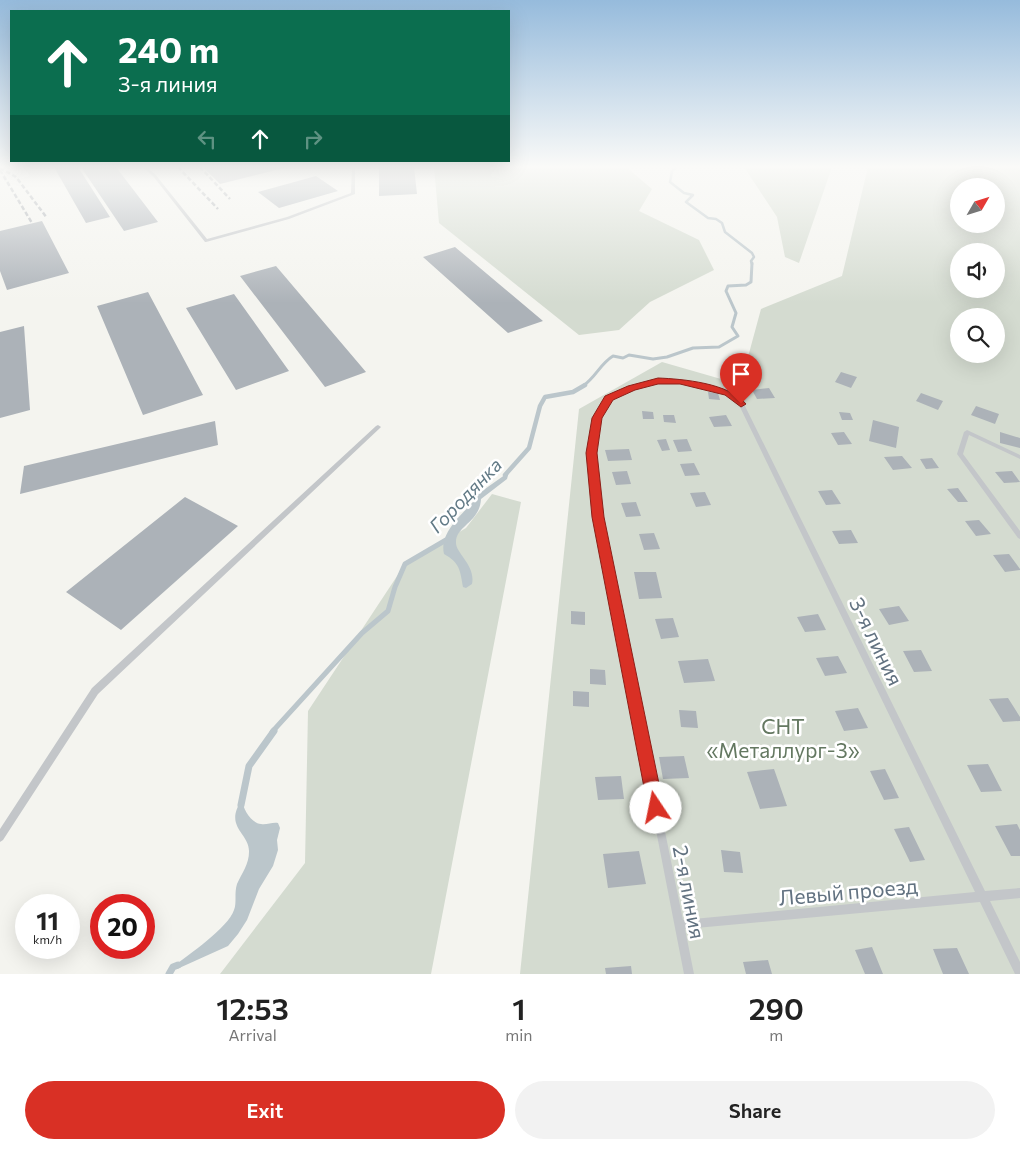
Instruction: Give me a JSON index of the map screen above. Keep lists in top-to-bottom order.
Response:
{
  "streets": {
    "lane": ["3-я линия", "Левый проезд", "2-я линия"]
  },
  "crossings": [
    ["3-я линия", "Левый проезд"],
    ["3-я линия", "2-я линия"],
    ["Левый проезд", "2-я линия"]
  ],
  "water": ["Городянка"],
  "parks": ["СНТ «Металлург-3»"],
  "north": "top right",
  "page": {
    "turn": ["240 m", "3-я линия"],
    "speed": "11 km/h",
    "limit": "20",
    "eta": [
      "12:53",
      "Arrival",
      "1",
      "min",
      "290",
      "m"
    ],
    "buttons": ["Exit", "Share"]
  }
}
